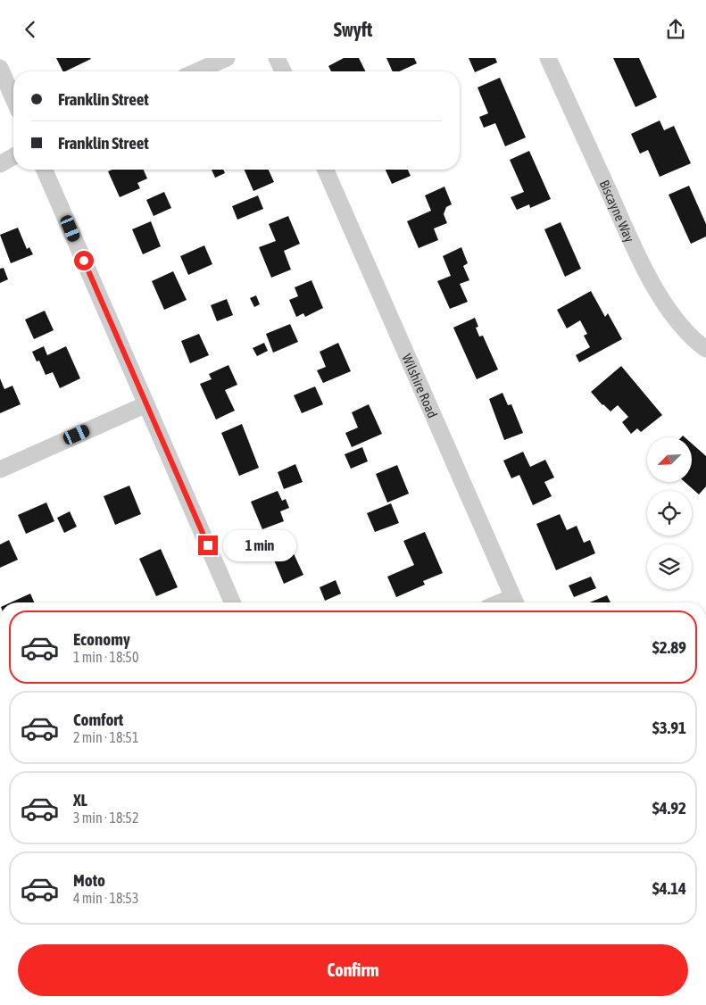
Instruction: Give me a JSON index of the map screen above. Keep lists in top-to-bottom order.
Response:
{
  "streets": {
    "street": ["Biscayne Way", "Wilshire Road"]
  },
  "north": "bottom left",
  "page": {
    "header": "Swyft",
    "banner": ["Franklin Street", "Franklin Street"],
    "bubble": "1 min",
    "list": [
      {
        "name": "Economy",
        "note": "1 min · 18:50",
        "value": "$2.89"
      },
      {
        "name": "Comfort",
        "note": "2 min · 18:51",
        "value": "$3.91"
      },
      {
        "name": "XL",
        "note": "3 min · 18:52",
        "value": "$4.92"
      },
      {
        "name": "Moto",
        "note": "4 min · 18:53",
        "value": "$4.14"
      }
    ],
    "buttons": "Confirm"
  }
}
